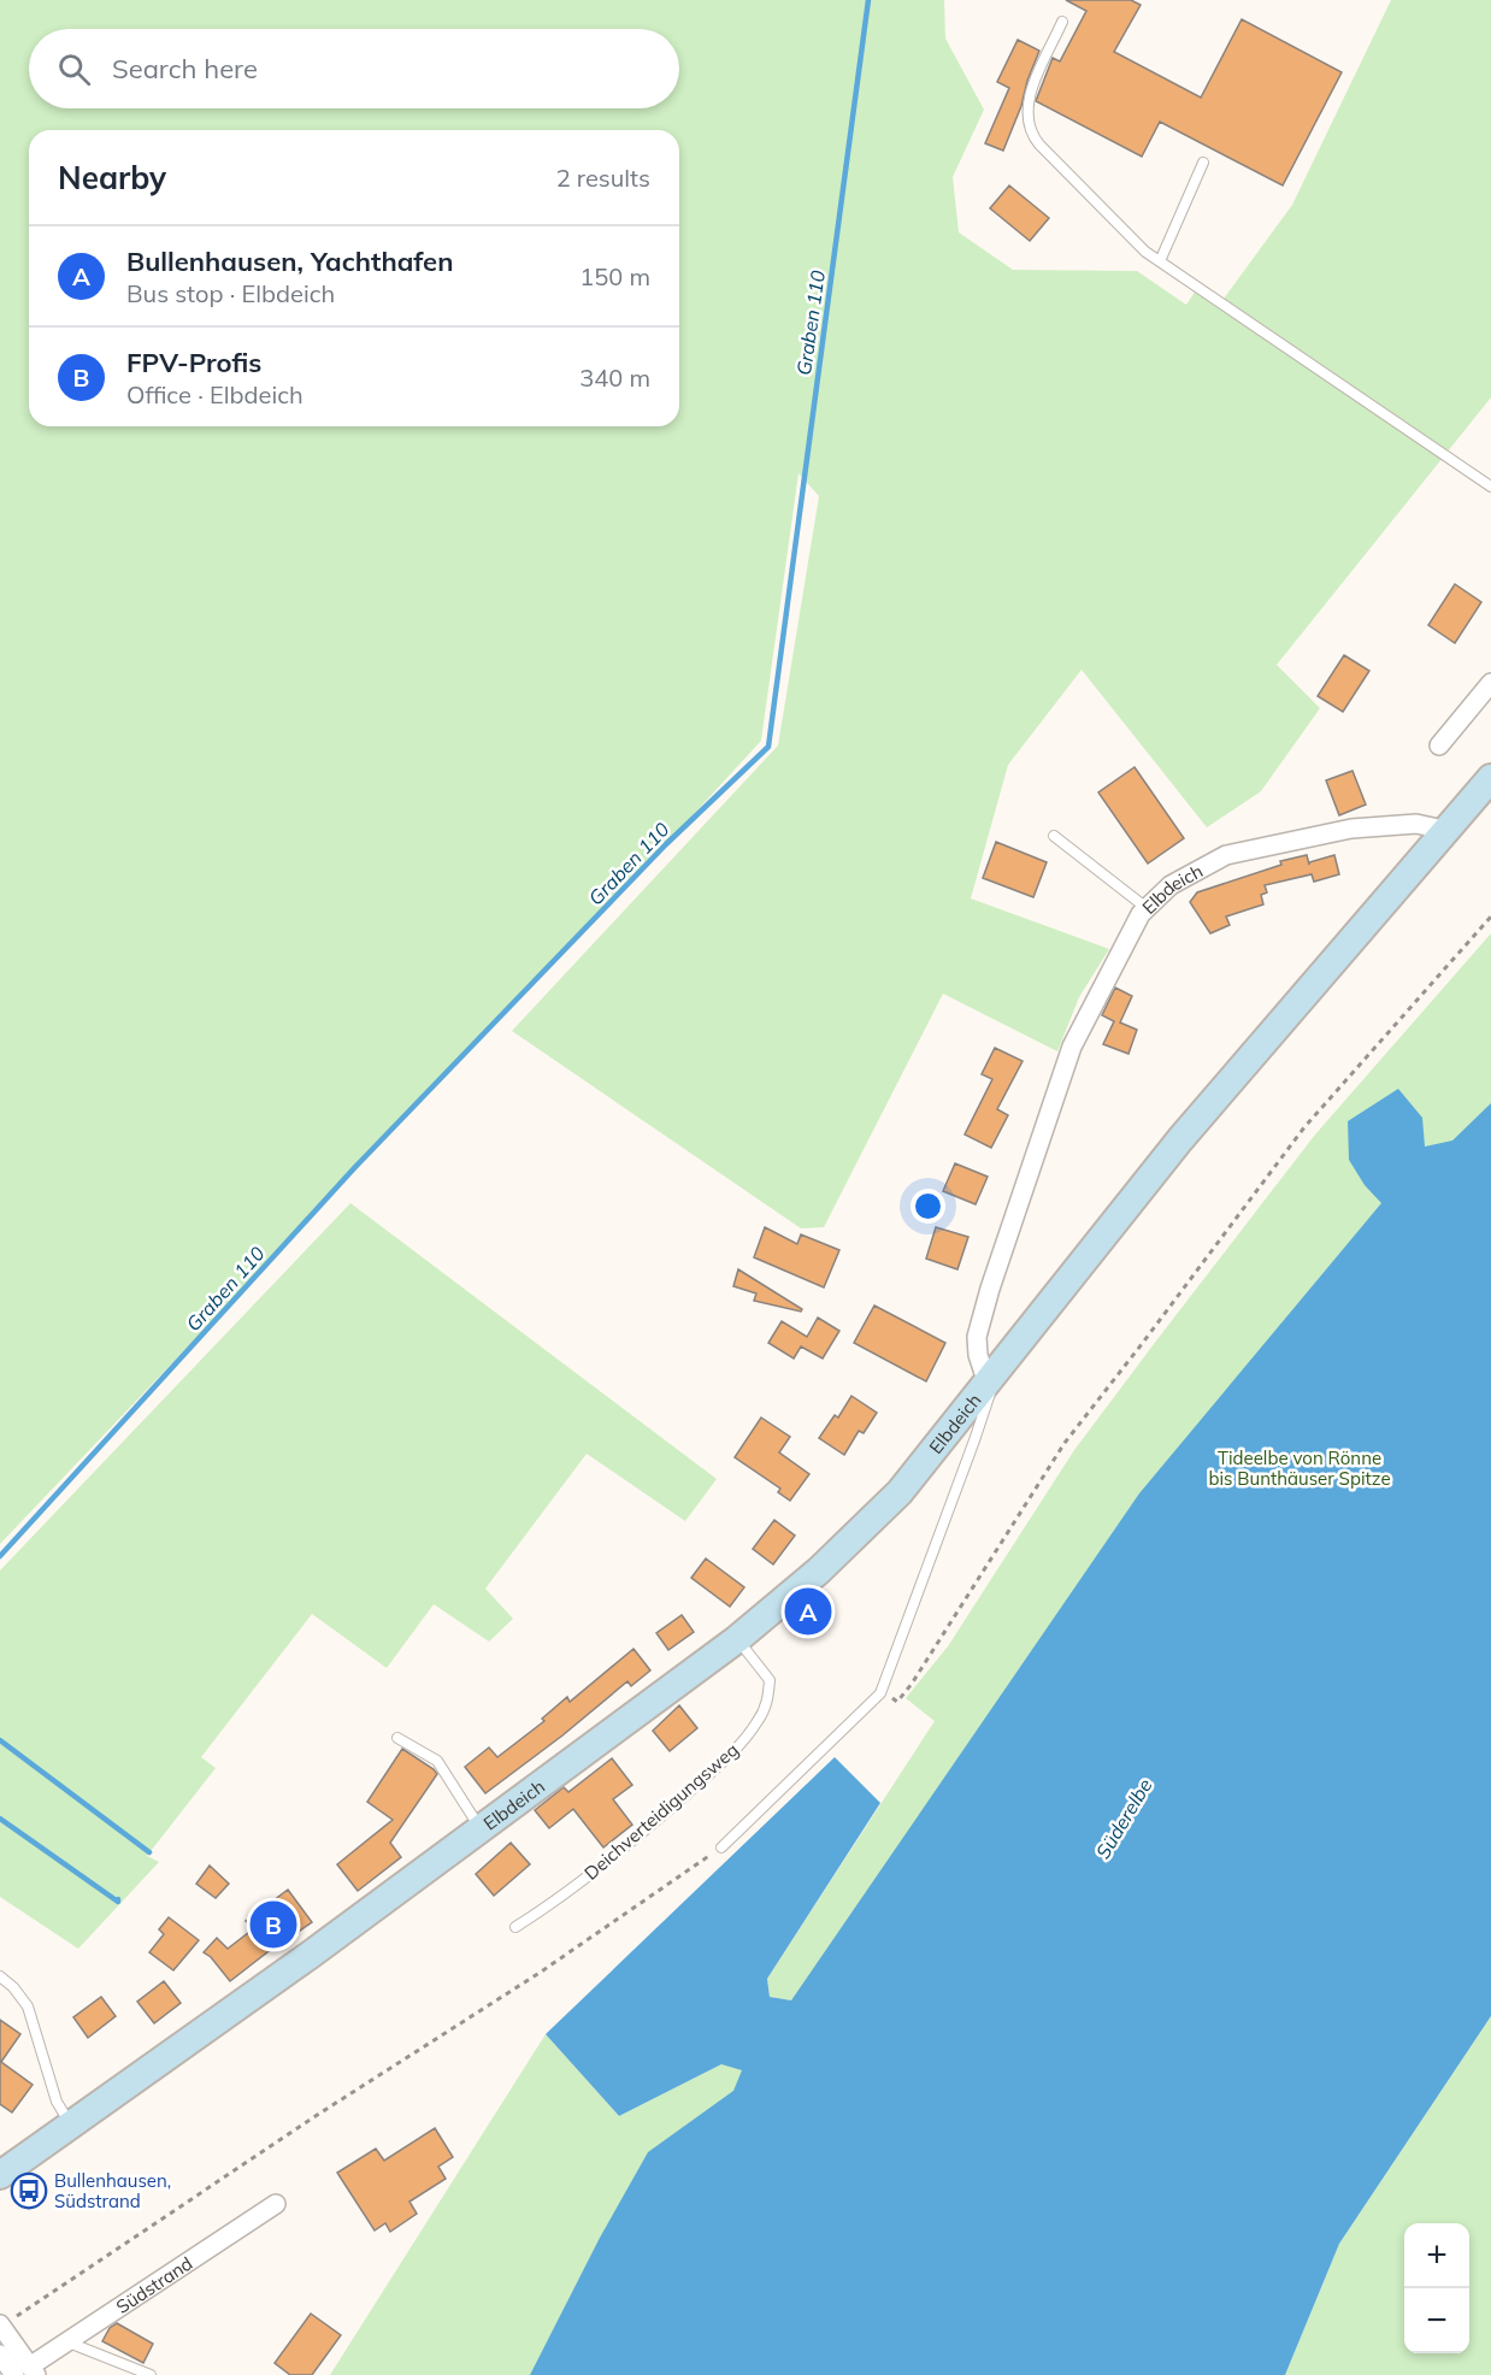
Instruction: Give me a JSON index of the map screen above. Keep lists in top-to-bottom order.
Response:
{
  "streets": {
    "street": ["Elbdeich", "Südstrand"],
    "lane": ["Deichverteidigungsweg"]
  },
  "crossings": [
    ["Elbdeich", "Deichverteidigungsweg"]
  ],
  "water": ["Graben 110", "Süderelbe"],
  "parks": ["Tideelbe von Rönne bis Bunthäuser Spitze"],
  "places": {
    "bus stop": ["Bullenhausen, Südstrand"]
  },
  "page": {
    "search": "Search here",
    "heading": ["Nearby", "2 results"],
    "list": [
      {
        "mark": "A",
        "name": "Bullenhausen, Yachthafen",
        "note": "Bus stop · Elbdeich",
        "value": "150 m"
      },
      {
        "mark": "B",
        "name": "FPV-Profis",
        "note": "Office · Elbdeich",
        "value": "340 m"
      }
    ],
    "pins": ["A", "B"],
    "map_buttons": ["+", "−"]
  }
}
